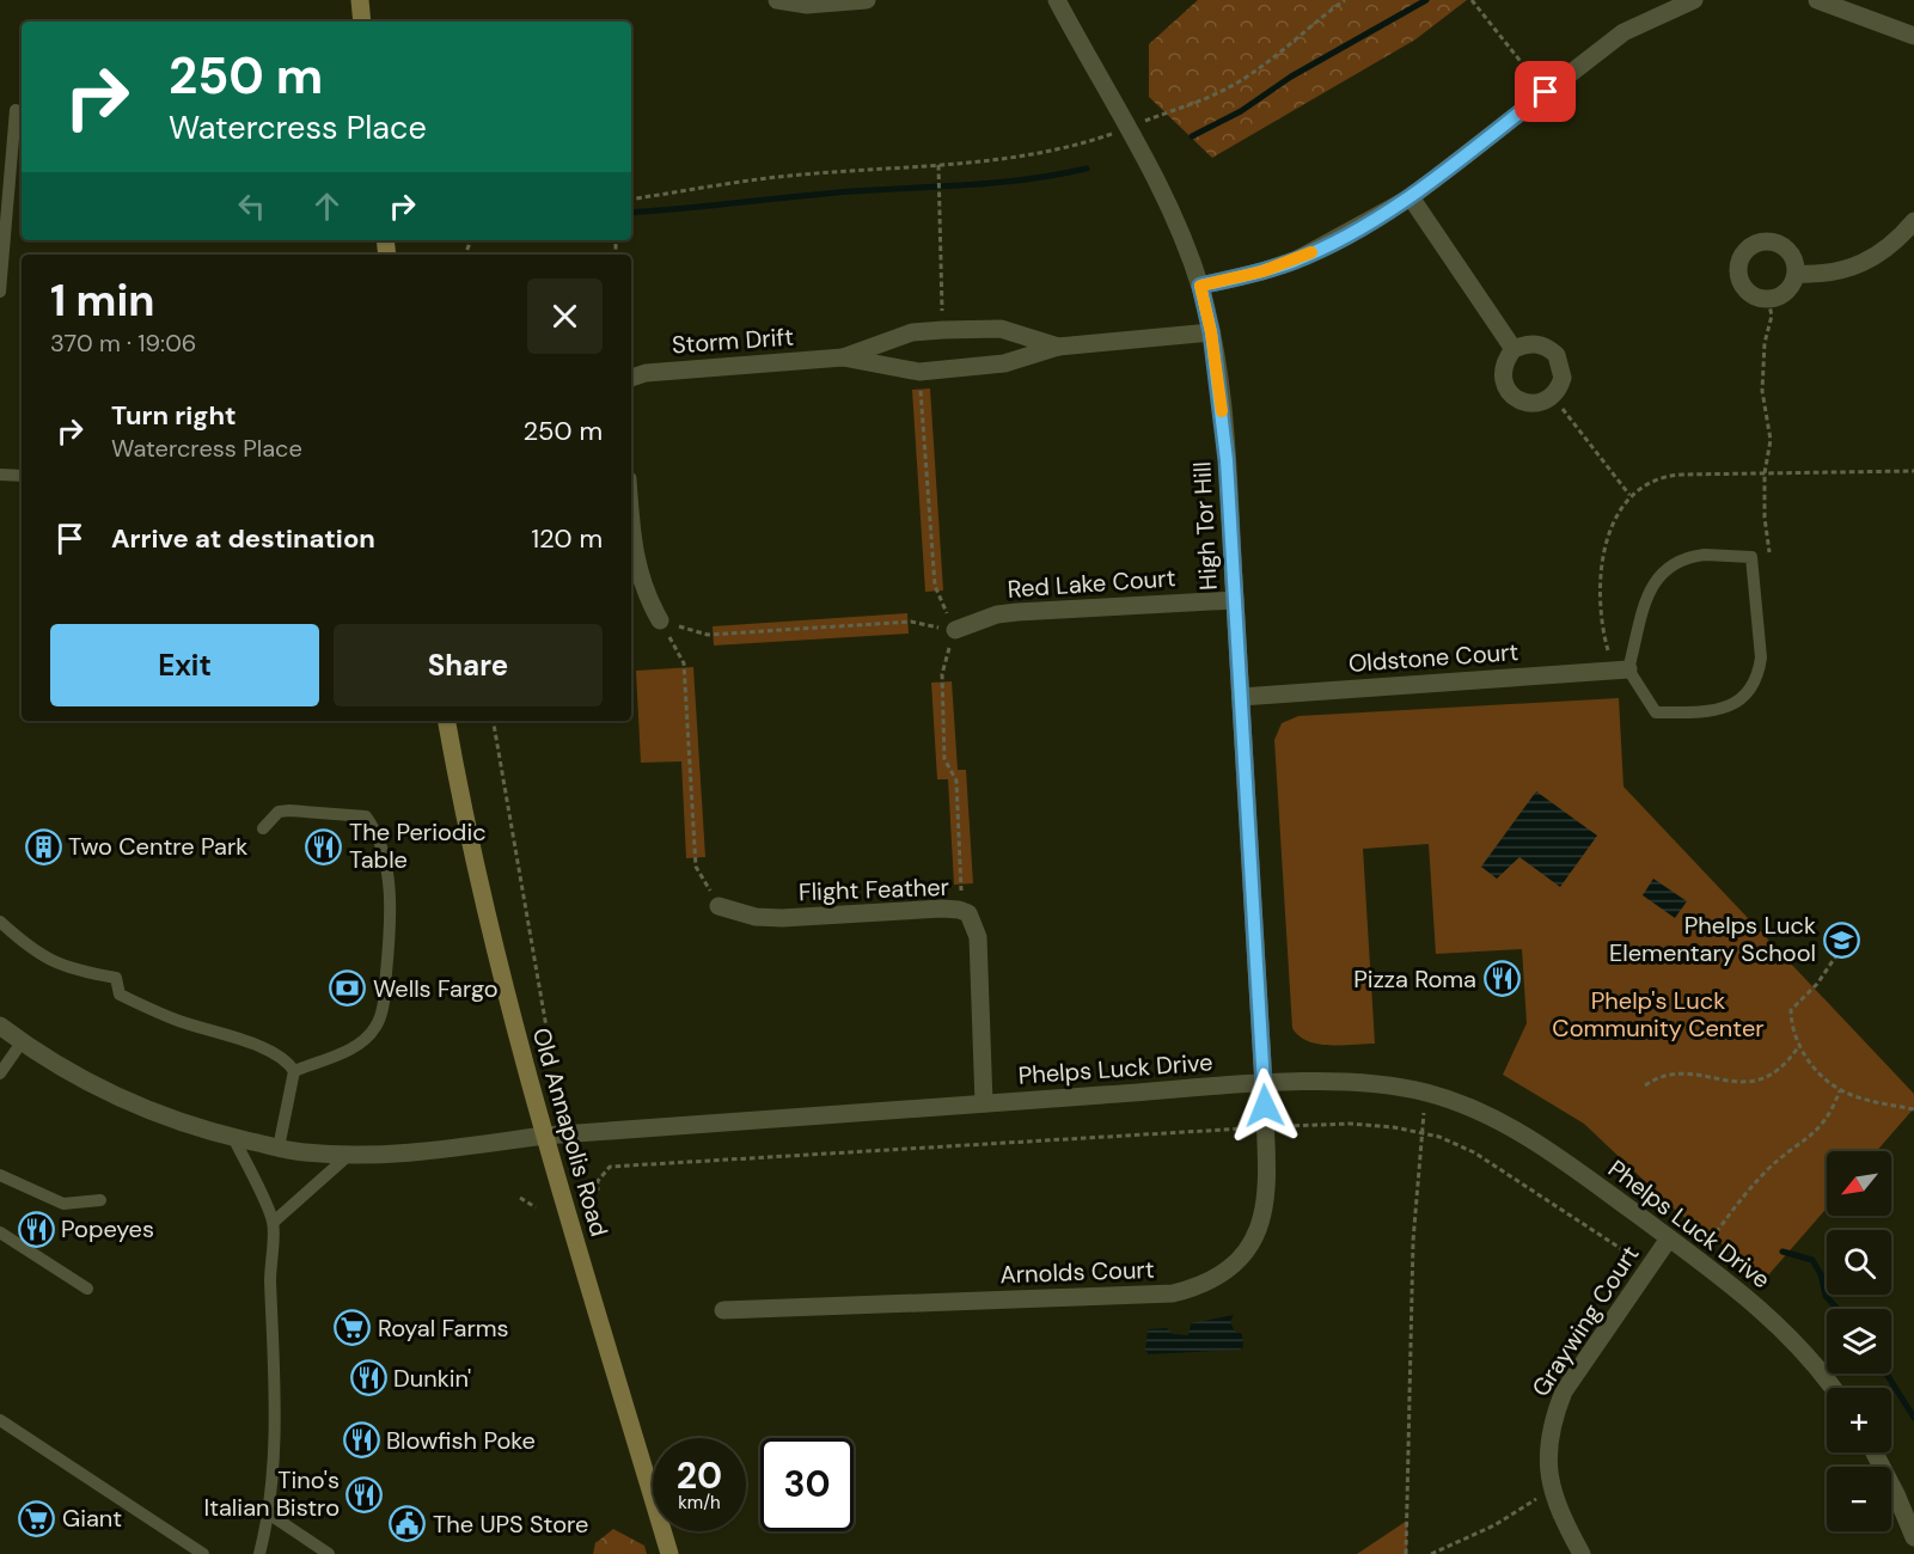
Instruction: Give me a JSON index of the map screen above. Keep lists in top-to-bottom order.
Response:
{
  "streets": {
    "main road": ["Old Annapolis Road"],
    "street": [
      "Storm Drift",
      "High Tor Hill",
      "Red Lake Court",
      "Oldstone Court",
      "Flight Feather",
      "Phelps Luck Drive",
      "Arnolds Court",
      "Graywing Court"
    ]
  },
  "crossings": [
    ["Storm Drift", "High Tor Hill"],
    ["High Tor Hill", "Red Lake Court"],
    ["High Tor Hill", "Oldstone Court"],
    ["High Tor Hill", "Phelps Luck Drive"],
    ["High Tor Hill", "Arnolds Court"],
    ["Flight Feather", "Phelps Luck Drive"],
    ["Phelps Luck Drive", "Old Annapolis Road"],
    ["Phelps Luck Drive", "Arnolds Court"],
    ["Phelps Luck Drive", "Graywing Court"]
  ],
  "parks": ["Phelp's Luck Community Center"],
  "places": {
    "building": ["Two Centre Park"],
    "restaurant": [
      "The Periodic Table",
      "Pizza Roma",
      "Popeyes",
      "Dunkin'",
      "Blowfish Poke",
      "Tino's Italian Bistro"
    ],
    "school or university": ["Phelps Luck Elementary School"],
    "bank": ["Wells Fargo"],
    "supermarket": ["Royal Farms", "Giant"],
    "public building": ["The UPS Store"]
  },
  "north": "bottom left",
  "page": {
    "turn": ["250 m", "Watercress Place"],
    "heading": ["1 min", "370 m · 19:06"],
    "list": [
      {
        "name": "Turn right",
        "note": "Watercress Place",
        "value": "250 m"
      },
      {
        "name": "Arrive at destination",
        "value": "120 m"
      }
    ],
    "buttons": ["Exit", "Share"],
    "map_buttons": ["+", "−"],
    "speed": "20 km/h",
    "limit": "30"
  }
}
